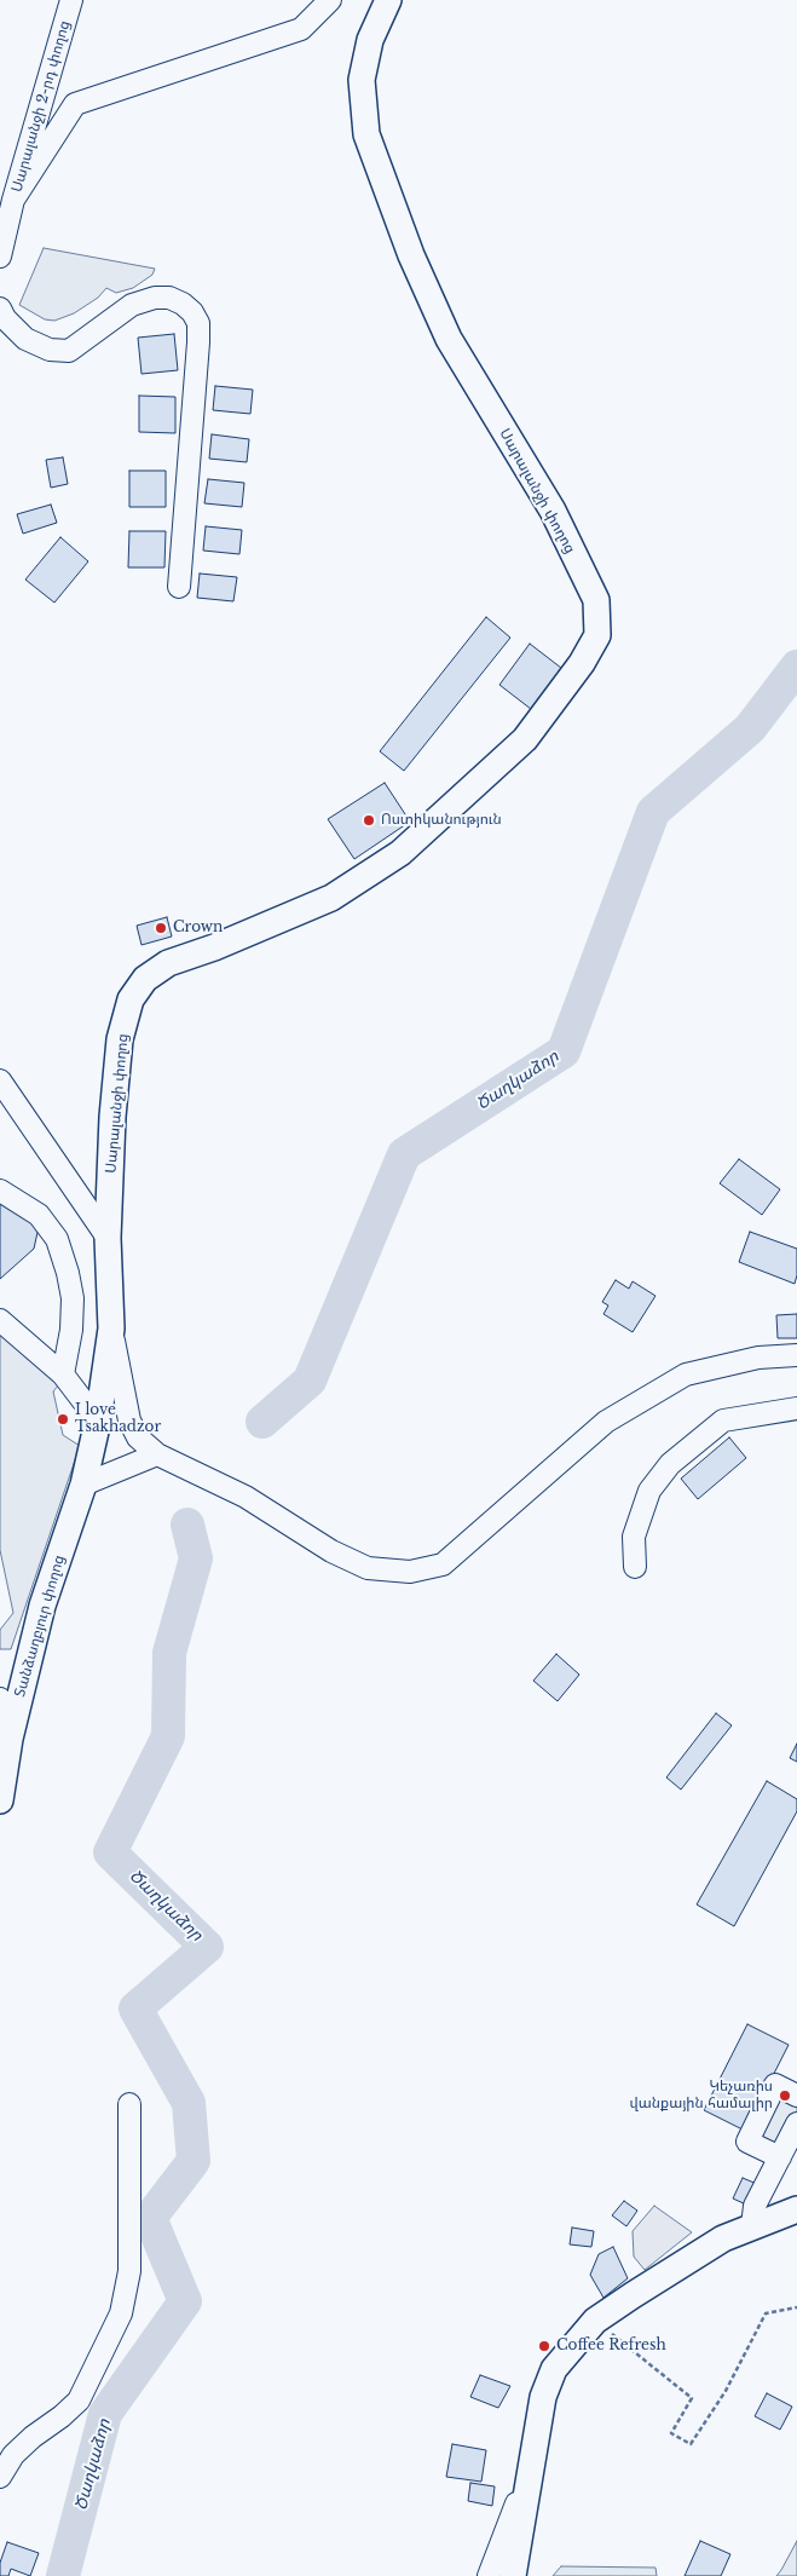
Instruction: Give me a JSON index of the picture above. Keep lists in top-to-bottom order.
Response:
{
  "streets": {
    "main road": ["Սարալանջի փողոց", "Տանձաղբյուր փողոց"],
    "street": ["Սարալանջի 2-րդ փողոց"]
  },
  "crossings": [
    ["Սարալանջի փողոց", "Տանձաղբյուր փողոց"]
  ],
  "water": ["Ծաղկաձոր"],
  "places": [
    "Ոստիկանություն",
    "Crown",
    "I love Tsakhadzor",
    "Կեչառիս վանքային համալիր",
    "Coffee Refresh"
  ]
}
